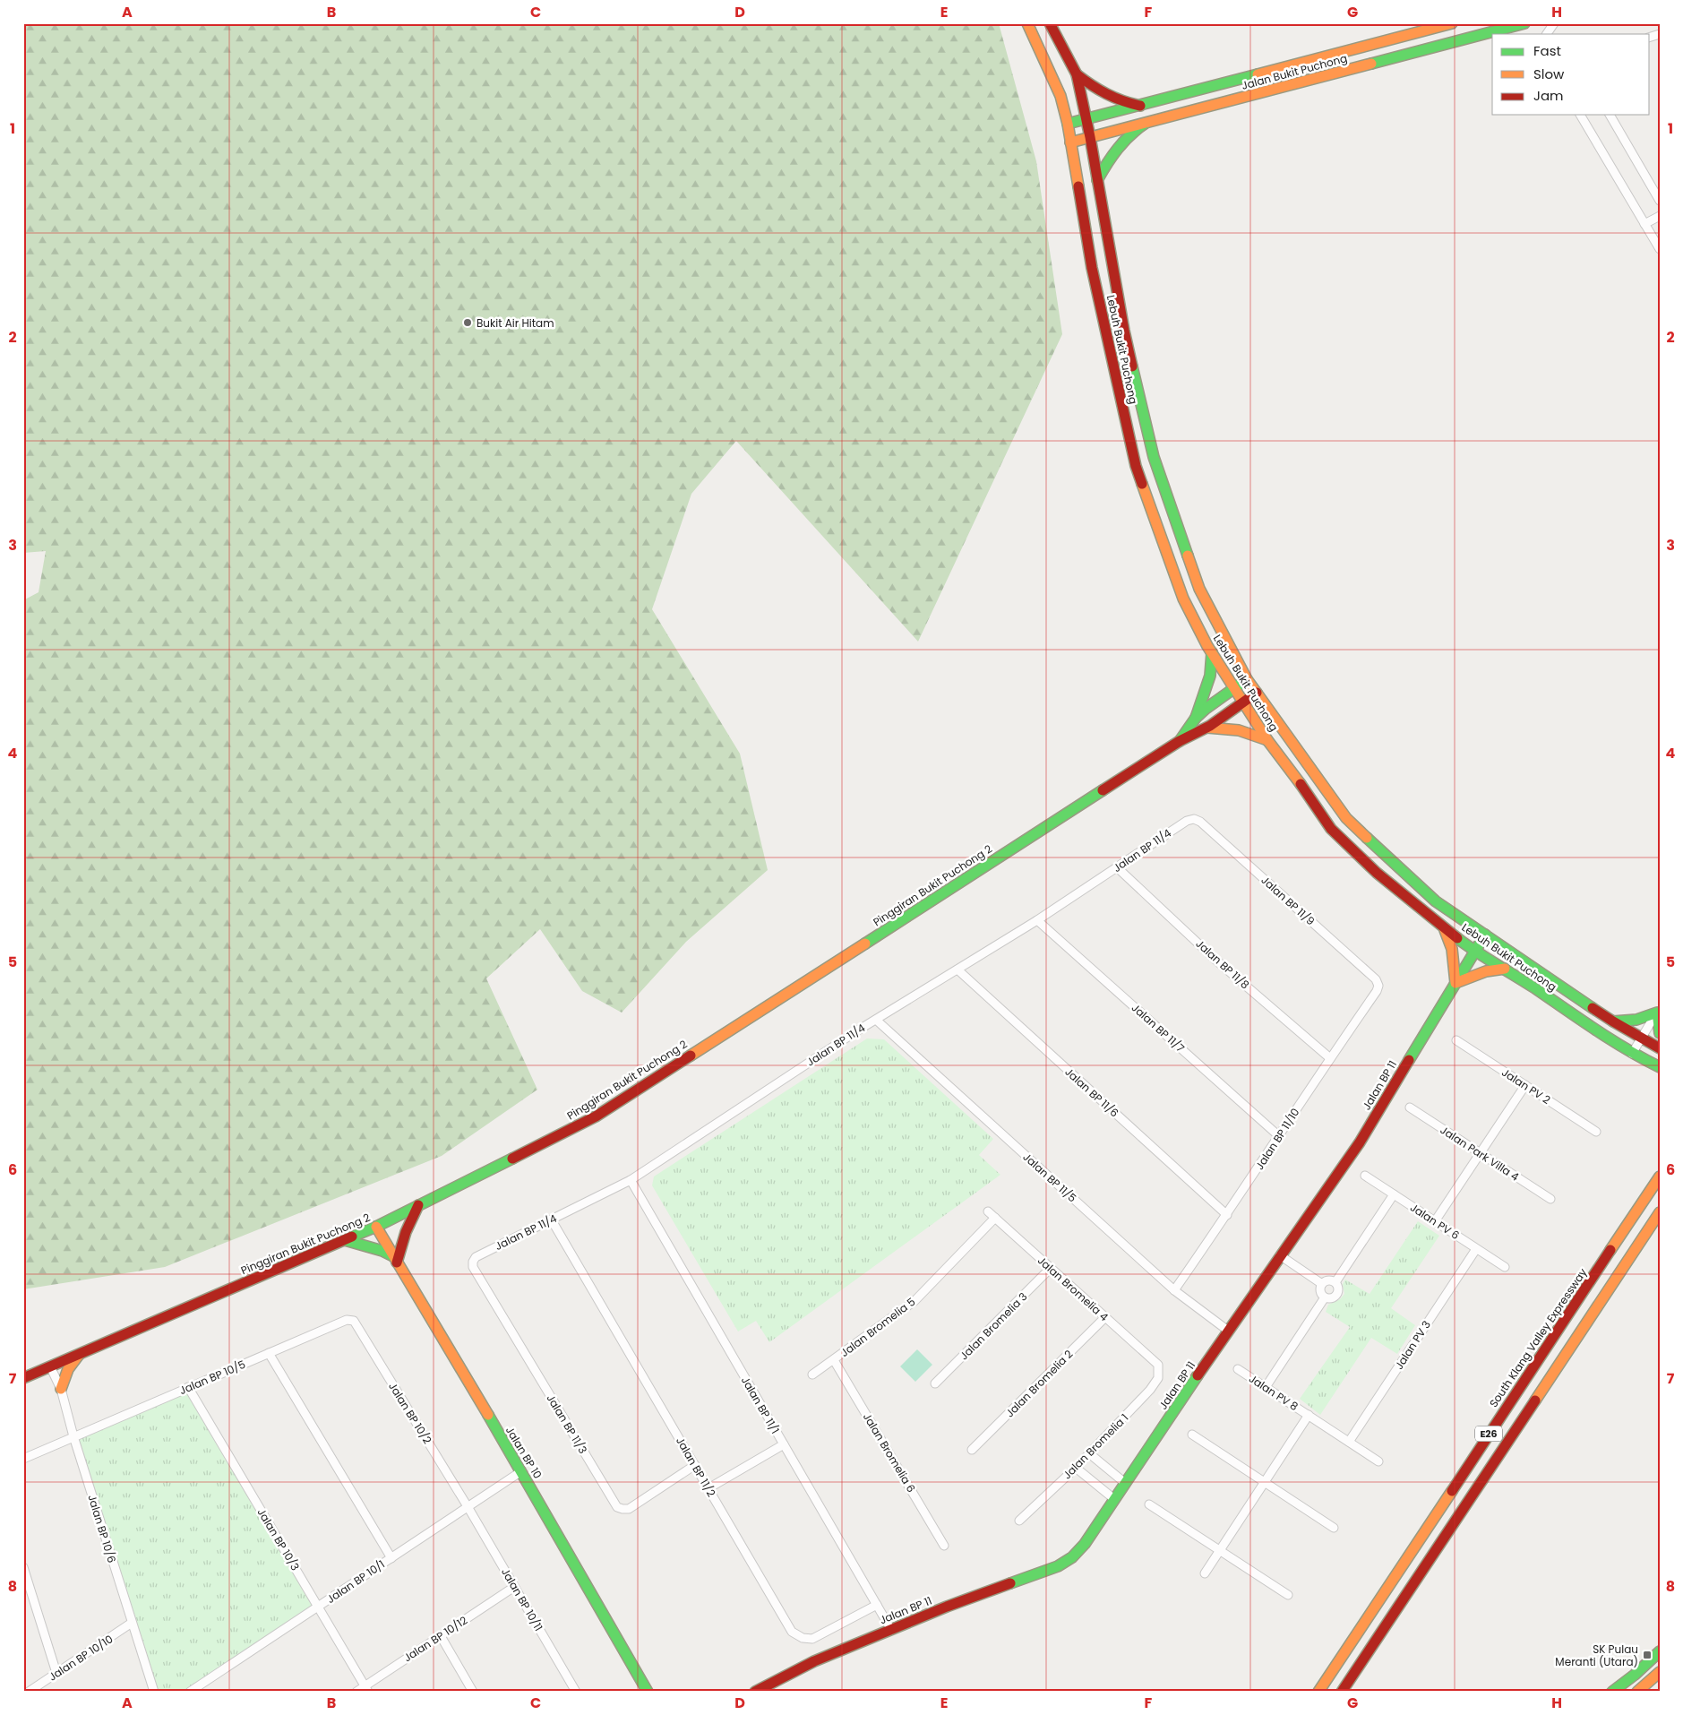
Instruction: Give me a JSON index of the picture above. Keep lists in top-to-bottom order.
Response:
{
  "streets": {
    "main road": [
      "Jalan Bukit Puchong",
      "Lebuh Bukit Puchong",
      "Pinggiran Bukit Puchong 2",
      "Jalan BP 11",
      "South Klang Valley Expressway",
      "E26",
      "Jalan BP 10"
    ],
    "street": [
      "Jalan BP 11/4",
      "Jalan BP 11/9",
      "Jalan BP 11/8",
      "Jalan BP 11/7",
      "Jalan PV 2",
      "Jalan BP 11/6",
      "Jalan BP 11/10",
      "Jalan Park Villa 4",
      "Jalan BP 11/5",
      "Jalan PV 6",
      "Jalan Bromelia 4",
      "Jalan Bromelia 3",
      "Jalan Bromelia 5",
      "Jalan PV 3",
      "Jalan BP 10/5",
      "Jalan Bromelia 2",
      "Jalan PV 8",
      "Jalan BP 11/1",
      "Jalan BP 10/2",
      "Jalan BP 11/3",
      "Jalan Bromelia 1",
      "Jalan Bromelia 6",
      "Jalan BP 11/2",
      "Jalan BP 10/6",
      "Jalan BP 10/3",
      "Jalan BP 10/1",
      "Jalan BP 10/11",
      "Jalan BP 10/12",
      "Jalan BP 10/10"
    ]
  },
  "crossings": [
    ["Jalan Bukit Puchong", "Lebuh Bukit Puchong"],
    ["Lebuh Bukit Puchong", "Pinggiran Bukit Puchong 2"],
    ["Lebuh Bukit Puchong", "Jalan BP 11"],
    ["Jalan BP 11/4", "Jalan BP 11/9"],
    ["Jalan BP 11/4", "Jalan BP 11/8"],
    ["Jalan BP 11/4", "Jalan BP 11/7"],
    ["Jalan BP 11/4", "Jalan BP 11/6"],
    ["Jalan BP 11/4", "Jalan BP 11/5"],
    ["Jalan BP 11/4", "Jalan BP 11/1"],
    ["Jalan BP 11/4", "Jalan BP 11/3"],
    ["Jalan BP 11/4", "Jalan BP 11/2"],
    ["Pinggiran Bukit Puchong 2", "Jalan BP 10"],
    ["Pinggiran Bukit Puchong 2", "Jalan BP 10/6"],
    ["Jalan BP 11/9", "Jalan BP 11/10"],
    ["Jalan BP 11/8", "Jalan BP 11/10"],
    ["Jalan BP 11/7", "Jalan BP 11/10"],
    ["Jalan BP 11", "Jalan BP 11/5"],
    ["Jalan BP 11", "Jalan BP 11/1"],
    ["Jalan BP 11/6", "Jalan BP 11/10"],
    ["Jalan BP 11/10", "Jalan BP 11/5"],
    ["Jalan PV 6", "Jalan PV 3"],
    ["Jalan Bromelia 4", "Jalan Bromelia 3"],
    ["Jalan Bromelia 4", "Jalan Bromelia 5"],
    ["Jalan Bromelia 4", "Jalan Bromelia 2"],
    ["Jalan Bromelia 4", "Jalan Bromelia 1"],
    ["Jalan Bromelia 5", "Jalan Bromelia 6"],
    ["Jalan PV 3", "Jalan PV 8"],
    ["Jalan BP 10/5", "Jalan BP 10/2"],
    ["Jalan BP 10/5", "Jalan BP 10/6"],
    ["Jalan BP 10/5", "Jalan BP 10/3"],
    ["Jalan BP 11/1", "Jalan BP 11/2"],
    ["Jalan BP 10/2", "Jalan BP 10/1"],
    ["Jalan BP 10/2", "Jalan BP 10/11"],
    ["Jalan BP 11/3", "Jalan BP 11/2"],
    ["Jalan BP 10", "Jalan BP 10/1"],
    ["Jalan BP 10/6", "Jalan BP 10/10"],
    ["Jalan BP 10/3", "Jalan BP 10/1"],
    ["Jalan BP 10/3", "Jalan BP 10/12"],
    ["Jalan BP 10/1", "Jalan BP 10/11"],
    ["Jalan BP 10/11", "Jalan BP 10/12"]
  ],
  "places": {
    "other": ["Bukit Air Hitam"],
    "transit": ["SK Pulau Meranti (Utara)"]
  },
  "legend": ["Fast", "Slow", "Jam"],
  "grid": {
    "columns": [
      "A",
      "B",
      "C",
      "D",
      "E",
      "F",
      "G",
      "H"
    ],
    "rows": [
      "1",
      "2",
      "3",
      "4",
      "5",
      "6",
      "7",
      "8"
    ]
  }
}
